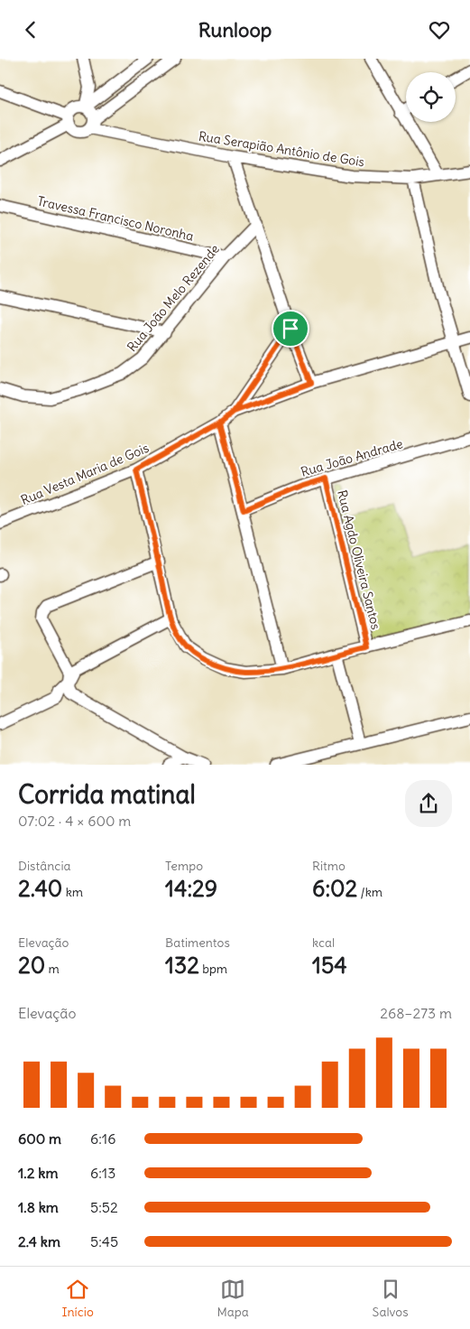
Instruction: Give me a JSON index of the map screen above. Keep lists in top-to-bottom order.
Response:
{
  "streets": {
    "street": [
      "Rua Serapião Antônio de Gois",
      "Travessa Francisco Noronha",
      "Rua João Melo Rezende",
      "Rua João Andrade",
      "Rua Vesta Maria de Gois",
      "Rua Agdo Oliveira Santos"
    ]
  },
  "crossings": [
    ["Travessa Francisco Noronha", "Rua João Melo Rezende"],
    ["Rua João Andrade", "Rua Agdo Oliveira Santos"]
  ],
  "page": {
    "header": "Runloop",
    "heading": ["Corrida matinal", "07:02 · 4 × 600 m"],
    "stats": [
      ["Distância", "2.40 km"],
      ["Tempo", "14:29"],
      ["Ritmo", "6:02 /km"],
      ["Elevação", "20 m"],
      ["Batimentos", "132 bpm"],
      ["kcal", "154"]
    ],
    "chart": ["Elevação", "268–273 m"],
    "list": [
      {
        "name": "600 m",
        "note": "6:16"
      },
      {
        "name": "1.2 km",
        "note": "6:13"
      },
      {
        "name": "1.8 km",
        "note": "5:52"
      },
      {
        "name": "2.4 km",
        "note": "5:45"
      }
    ],
    "tabs": ["Início", "Mapa", "Salvos"]
  }
}
